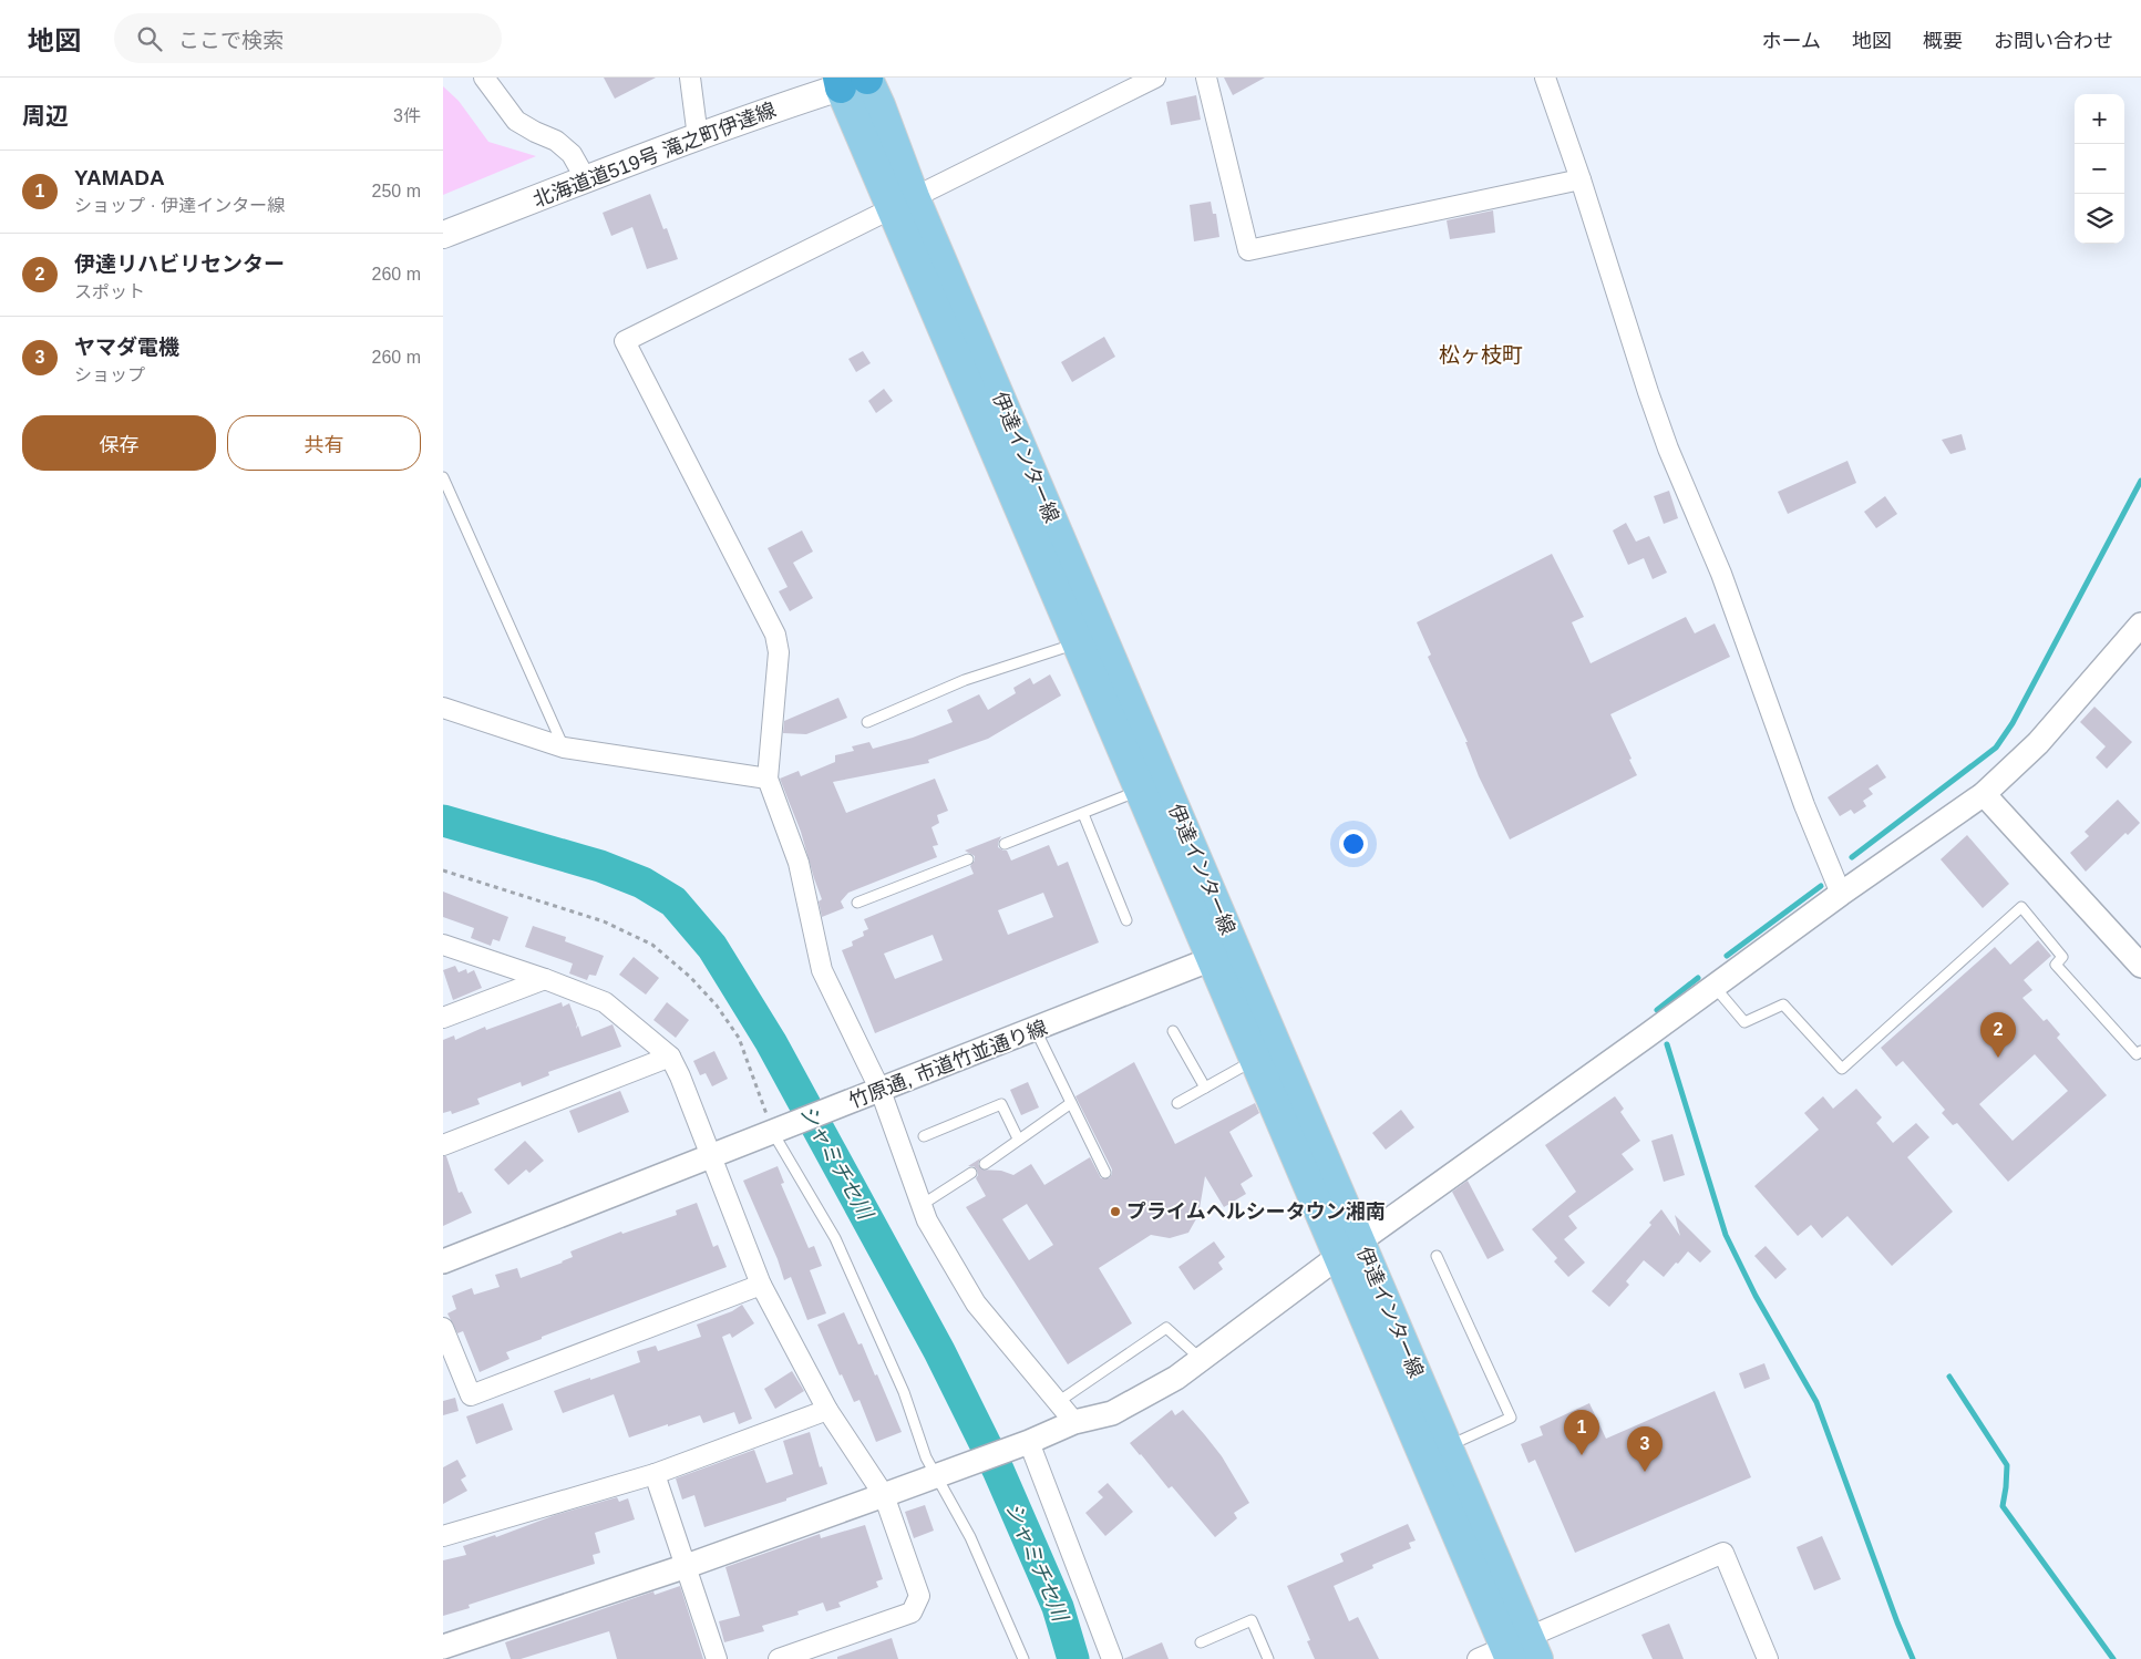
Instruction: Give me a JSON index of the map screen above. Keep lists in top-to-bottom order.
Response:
{
  "streets": {
    "main road": ["北海道道519号 滝之町伊達線", "伊達インター線"],
    "street": ["竹原通, 市道竹並通り線"]
  },
  "crossings": [
    ["北海道道519号 滝之町伊達線", "伊達インター線"],
    ["伊達インター線", "竹原通, 市道竹並通り線"]
  ],
  "districts": ["松ヶ枝町"],
  "water": ["シャミチセ川"],
  "places": ["プライムヘルシータウン湘南"],
  "page": {
    "header": "地図",
    "search": "ここで検索",
    "nav": [
      "ホーム",
      "地図",
      "概要",
      "お問い合わせ"
    ],
    "heading": ["周辺", "3件"],
    "map_buttons": ["+", "−"],
    "list": [
      {
        "mark": "1",
        "name": "YAMADA",
        "note": "ショップ · 伊達インター線",
        "value": "250 m"
      },
      {
        "mark": "2",
        "name": "伊達リハビリセンター",
        "note": "スポット",
        "value": "260 m"
      },
      {
        "mark": "3",
        "name": "ヤマダ電機",
        "note": "ショップ",
        "value": "260 m"
      }
    ],
    "buttons": ["保存", "共有"],
    "pins": ["2", "1", "3"]
  }
}
